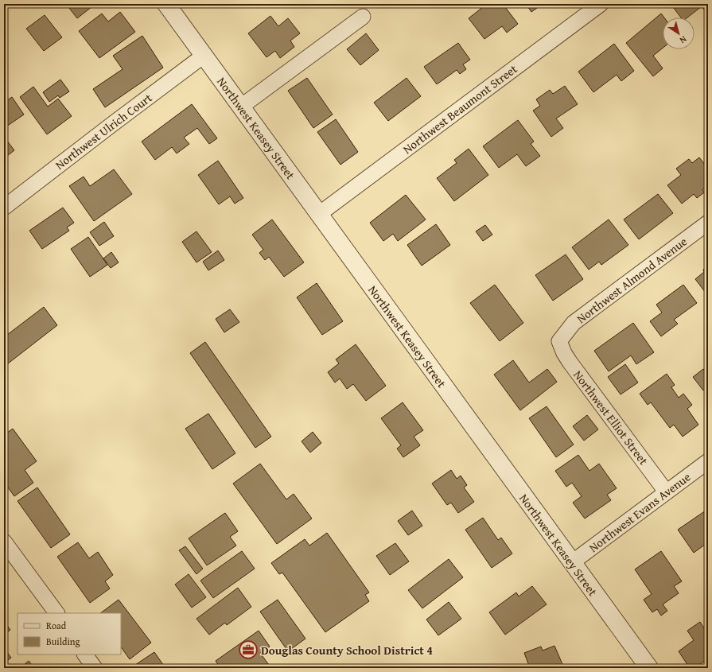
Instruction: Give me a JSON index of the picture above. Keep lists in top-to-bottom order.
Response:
{
  "streets": {
    "street": [
      "Northwest Beaumont Street",
      "Northwest Keasey Street",
      "Northwest Ulrich Court",
      "Northwest Almond Avenue",
      "Northwest Elliot Street",
      "Northwest Evans Avenue"
    ]
  },
  "crossings": [
    ["Northwest Beaumont Street", "Northwest Keasey Street"],
    ["Northwest Keasey Street", "Northwest Ulrich Court"],
    ["Northwest Keasey Street", "Northwest Evans Avenue"],
    ["Northwest Almond Avenue", "Northwest Elliot Street"],
    ["Northwest Elliot Street", "Northwest Evans Avenue"]
  ],
  "places": {
    "office": ["Douglas County School District 4"]
  },
  "legend": ["Road", "Building"],
  "north": "bottom right"
}
